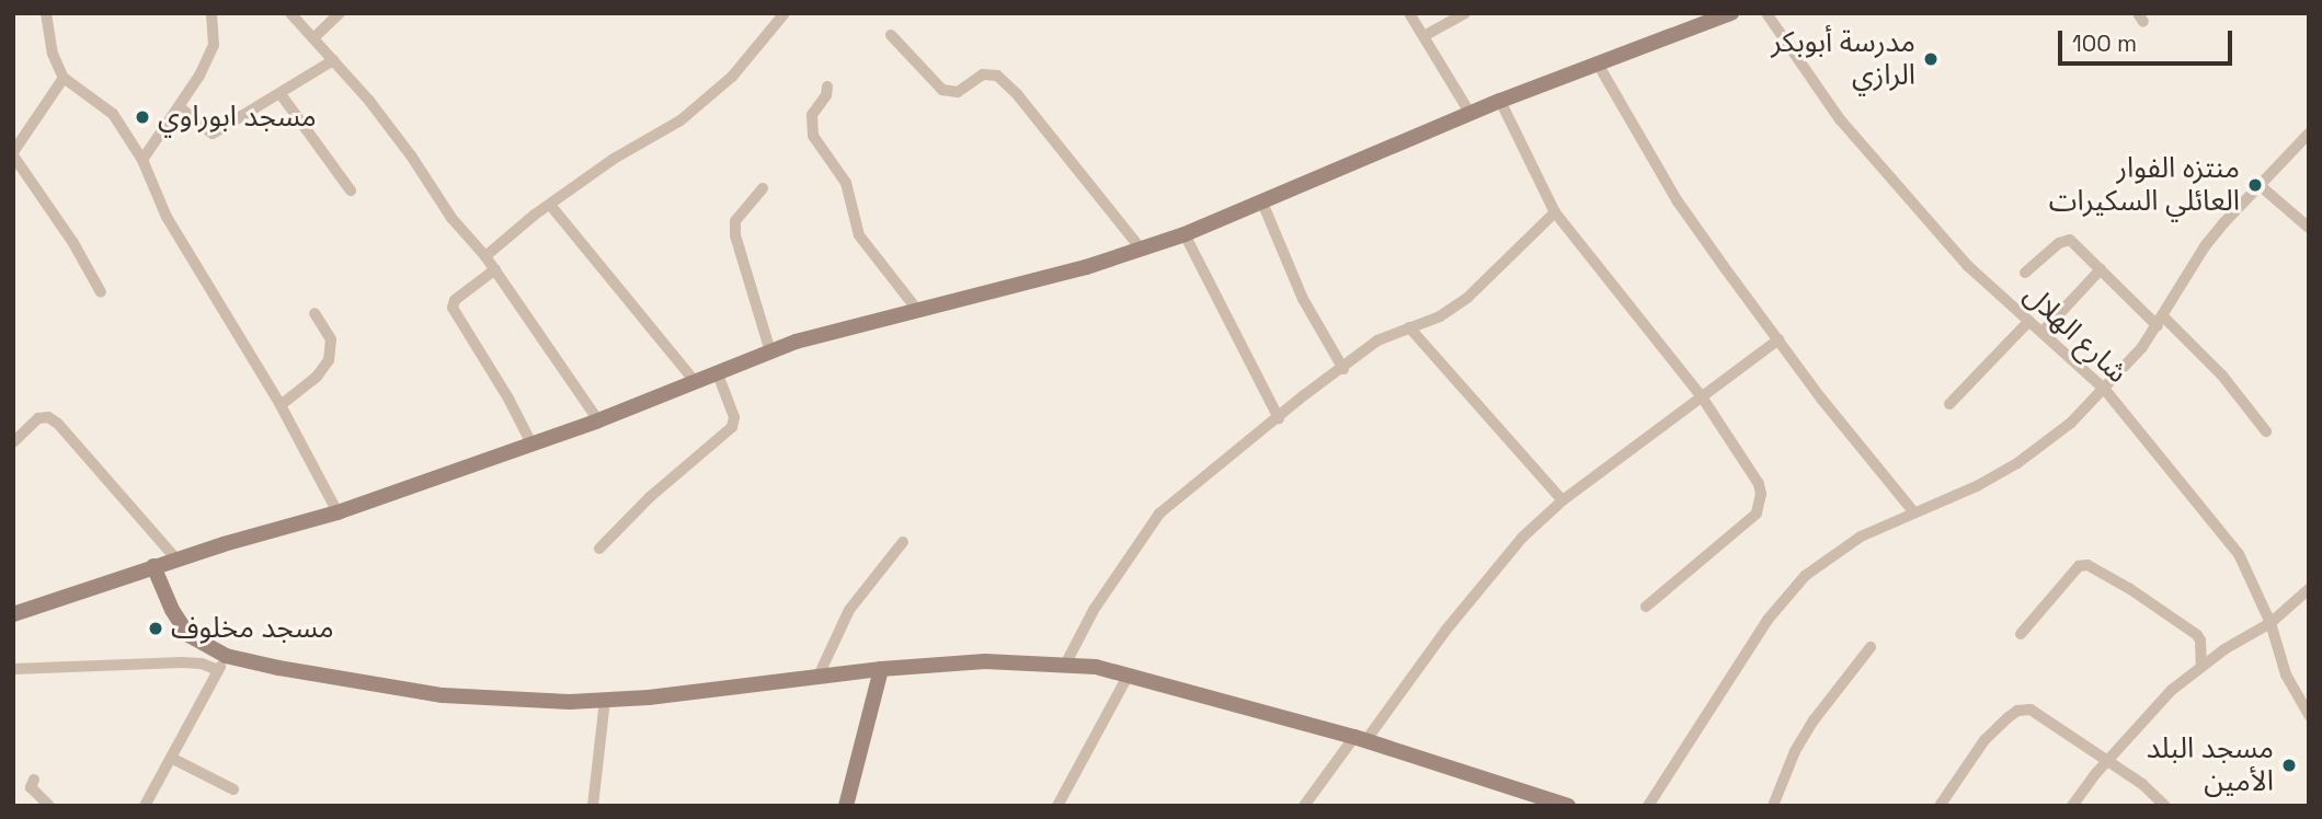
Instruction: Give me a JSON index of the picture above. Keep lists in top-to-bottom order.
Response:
{
  "streets": {
    "street": ["شارع الهلال"]
  },
  "places": [
    "مدرسة أبوبكر الرازي",
    "مسجد ابوراوي",
    "منتزه الفوار العائلي السكيرات",
    "مسجد مخلوف",
    "مسجد البلد الأمين"
  ],
  "scale_bar": "100 m"
}
